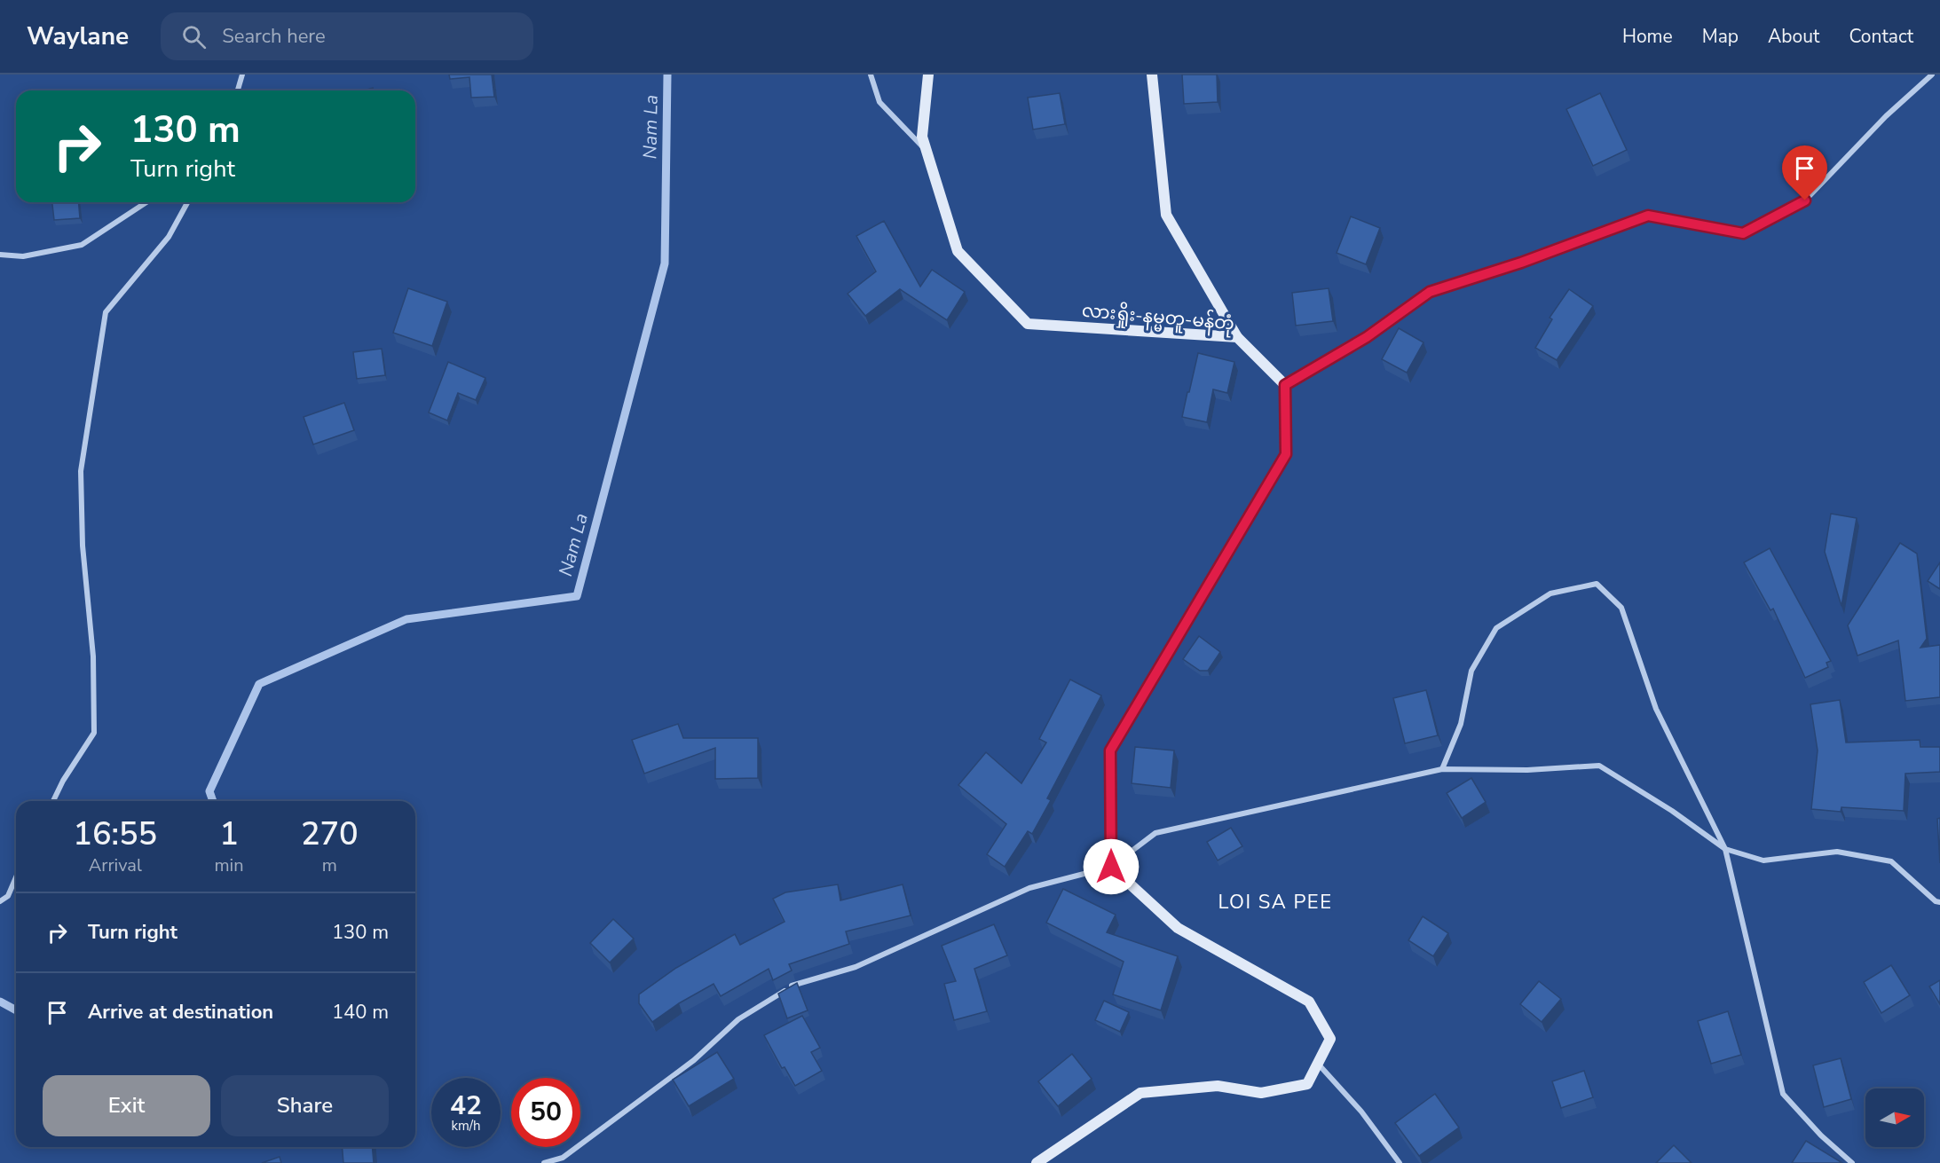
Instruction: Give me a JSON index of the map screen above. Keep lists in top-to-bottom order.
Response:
{
  "streets": {
    "main road": ["လားရှိုး-နမ္မတူ-မန်တုံ"]
  },
  "districts": ["LOI SA PEE"],
  "water": ["Nam La"],
  "north": "right",
  "page": {
    "header": "Waylane",
    "search": "Search here",
    "nav": [
      "Home",
      "Map",
      "About",
      "Contact"
    ],
    "turn": ["130 m", "Turn right"],
    "eta": [
      "16:55",
      "Arrival",
      "1",
      "min",
      "270",
      "m"
    ],
    "list": [
      {
        "name": "Turn right",
        "value": "130 m"
      },
      {
        "name": "Arrive at destination",
        "value": "140 m"
      }
    ],
    "buttons": ["Exit", "Share"],
    "speed": "42 km/h",
    "limit": "50"
  }
}
